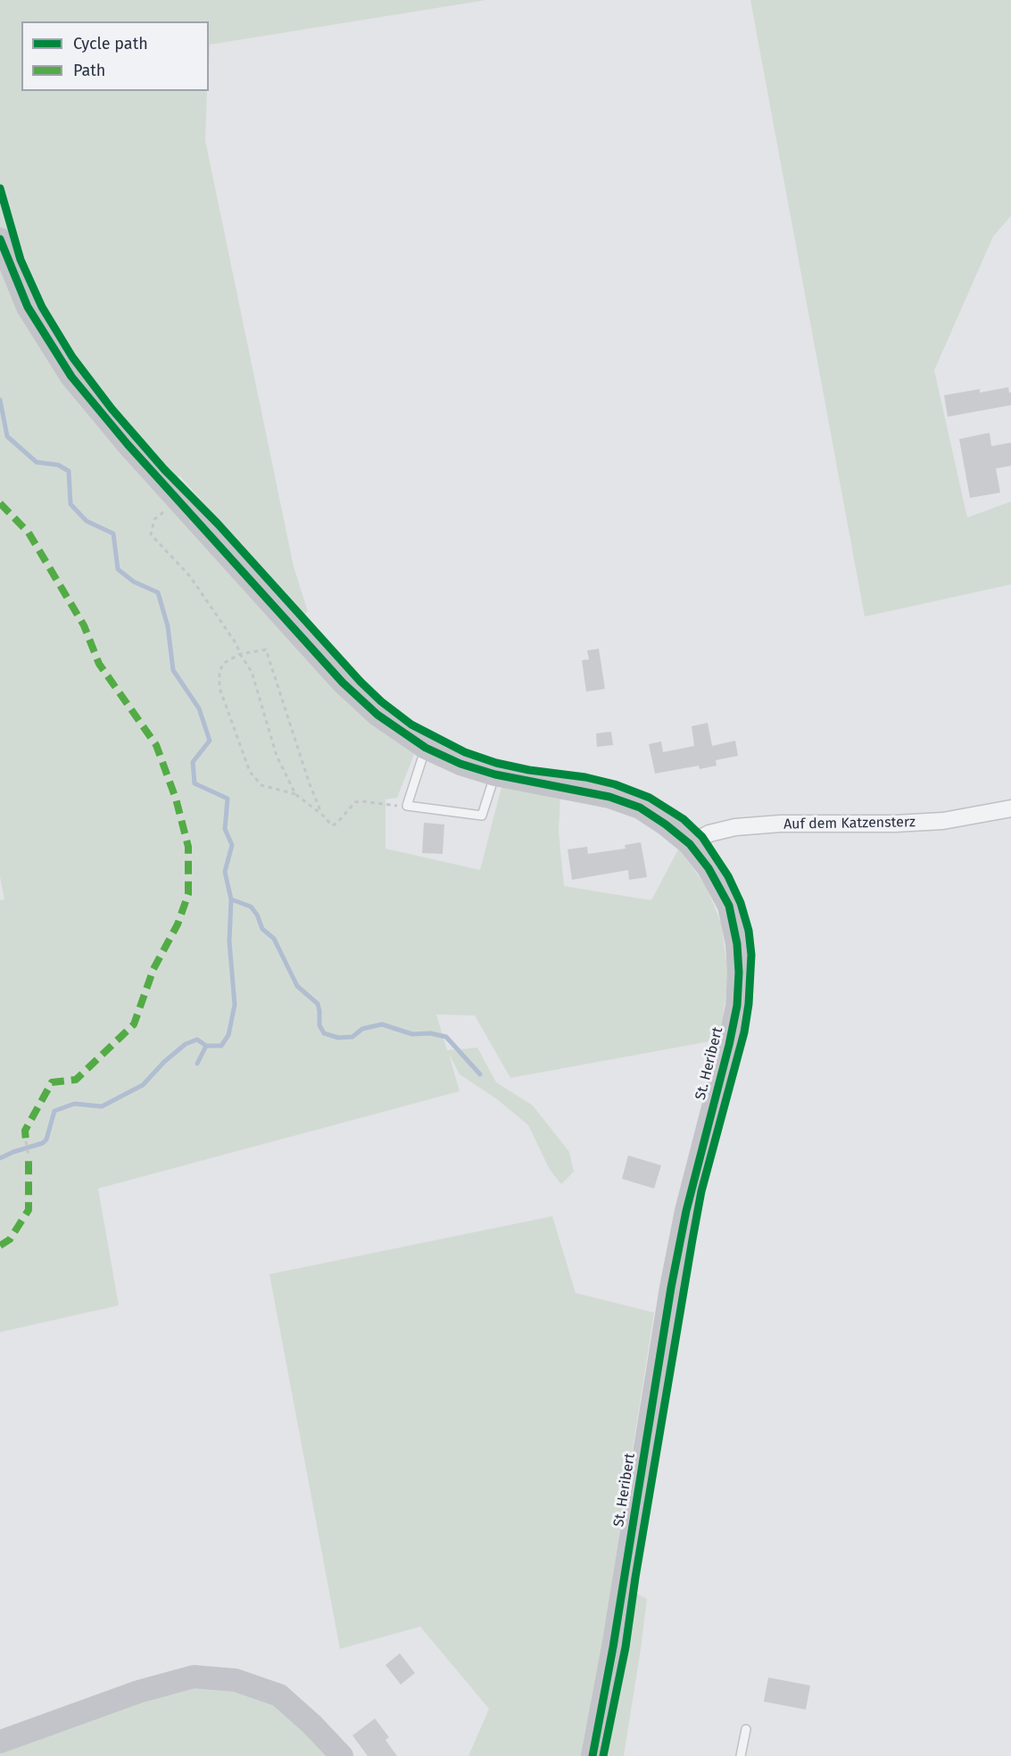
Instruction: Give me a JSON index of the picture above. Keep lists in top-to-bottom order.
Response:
{
  "streets": {
    "street": ["Auf dem Katzensterz", "St. Heribert"]
  },
  "crossings": [
    ["Auf dem Katzensterz", "St. Heribert"]
  ],
  "legend": ["Cycle path", "Path"]
}
